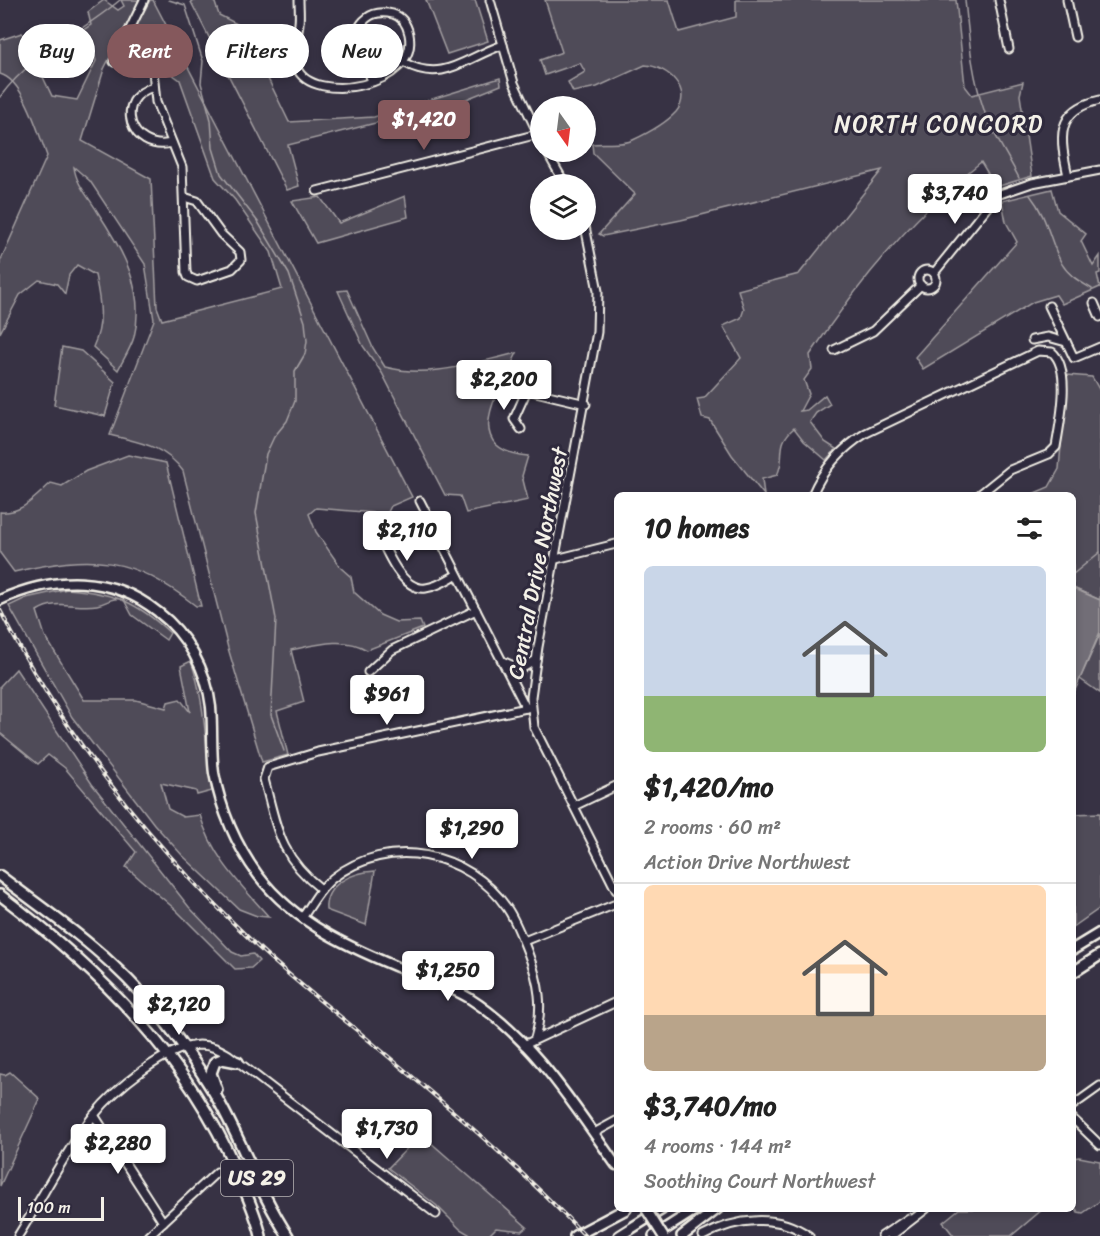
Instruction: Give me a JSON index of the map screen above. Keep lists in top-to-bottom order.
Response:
{
  "streets": {
    "highway": ["US 29"],
    "street": ["Central Drive Northwest"]
  },
  "districts": ["NORTH CONCORD"],
  "scale_bar": "100 m",
  "north": "bottom",
  "page": {
    "chip": [
      "Buy",
      "Rent",
      "Filters",
      "New"
    ],
    "price": [
      "$1,420",
      "$3,740",
      "$2,200",
      "$2,110",
      "$961",
      "$1,290",
      "$1,250",
      "$2,120",
      "$1,730",
      "$2,280"
    ],
    "heading": "10 homes",
    "list": [
      {
        "name": "$1,420/mo",
        "note": "2 rooms · 60 m² · Action Drive Northwest"
      },
      {
        "name": "$3,740/mo",
        "note": "4 rooms · 144 m² · Soothing Court Northwest"
      }
    ],
    "scale": "100 m"
  }
}
